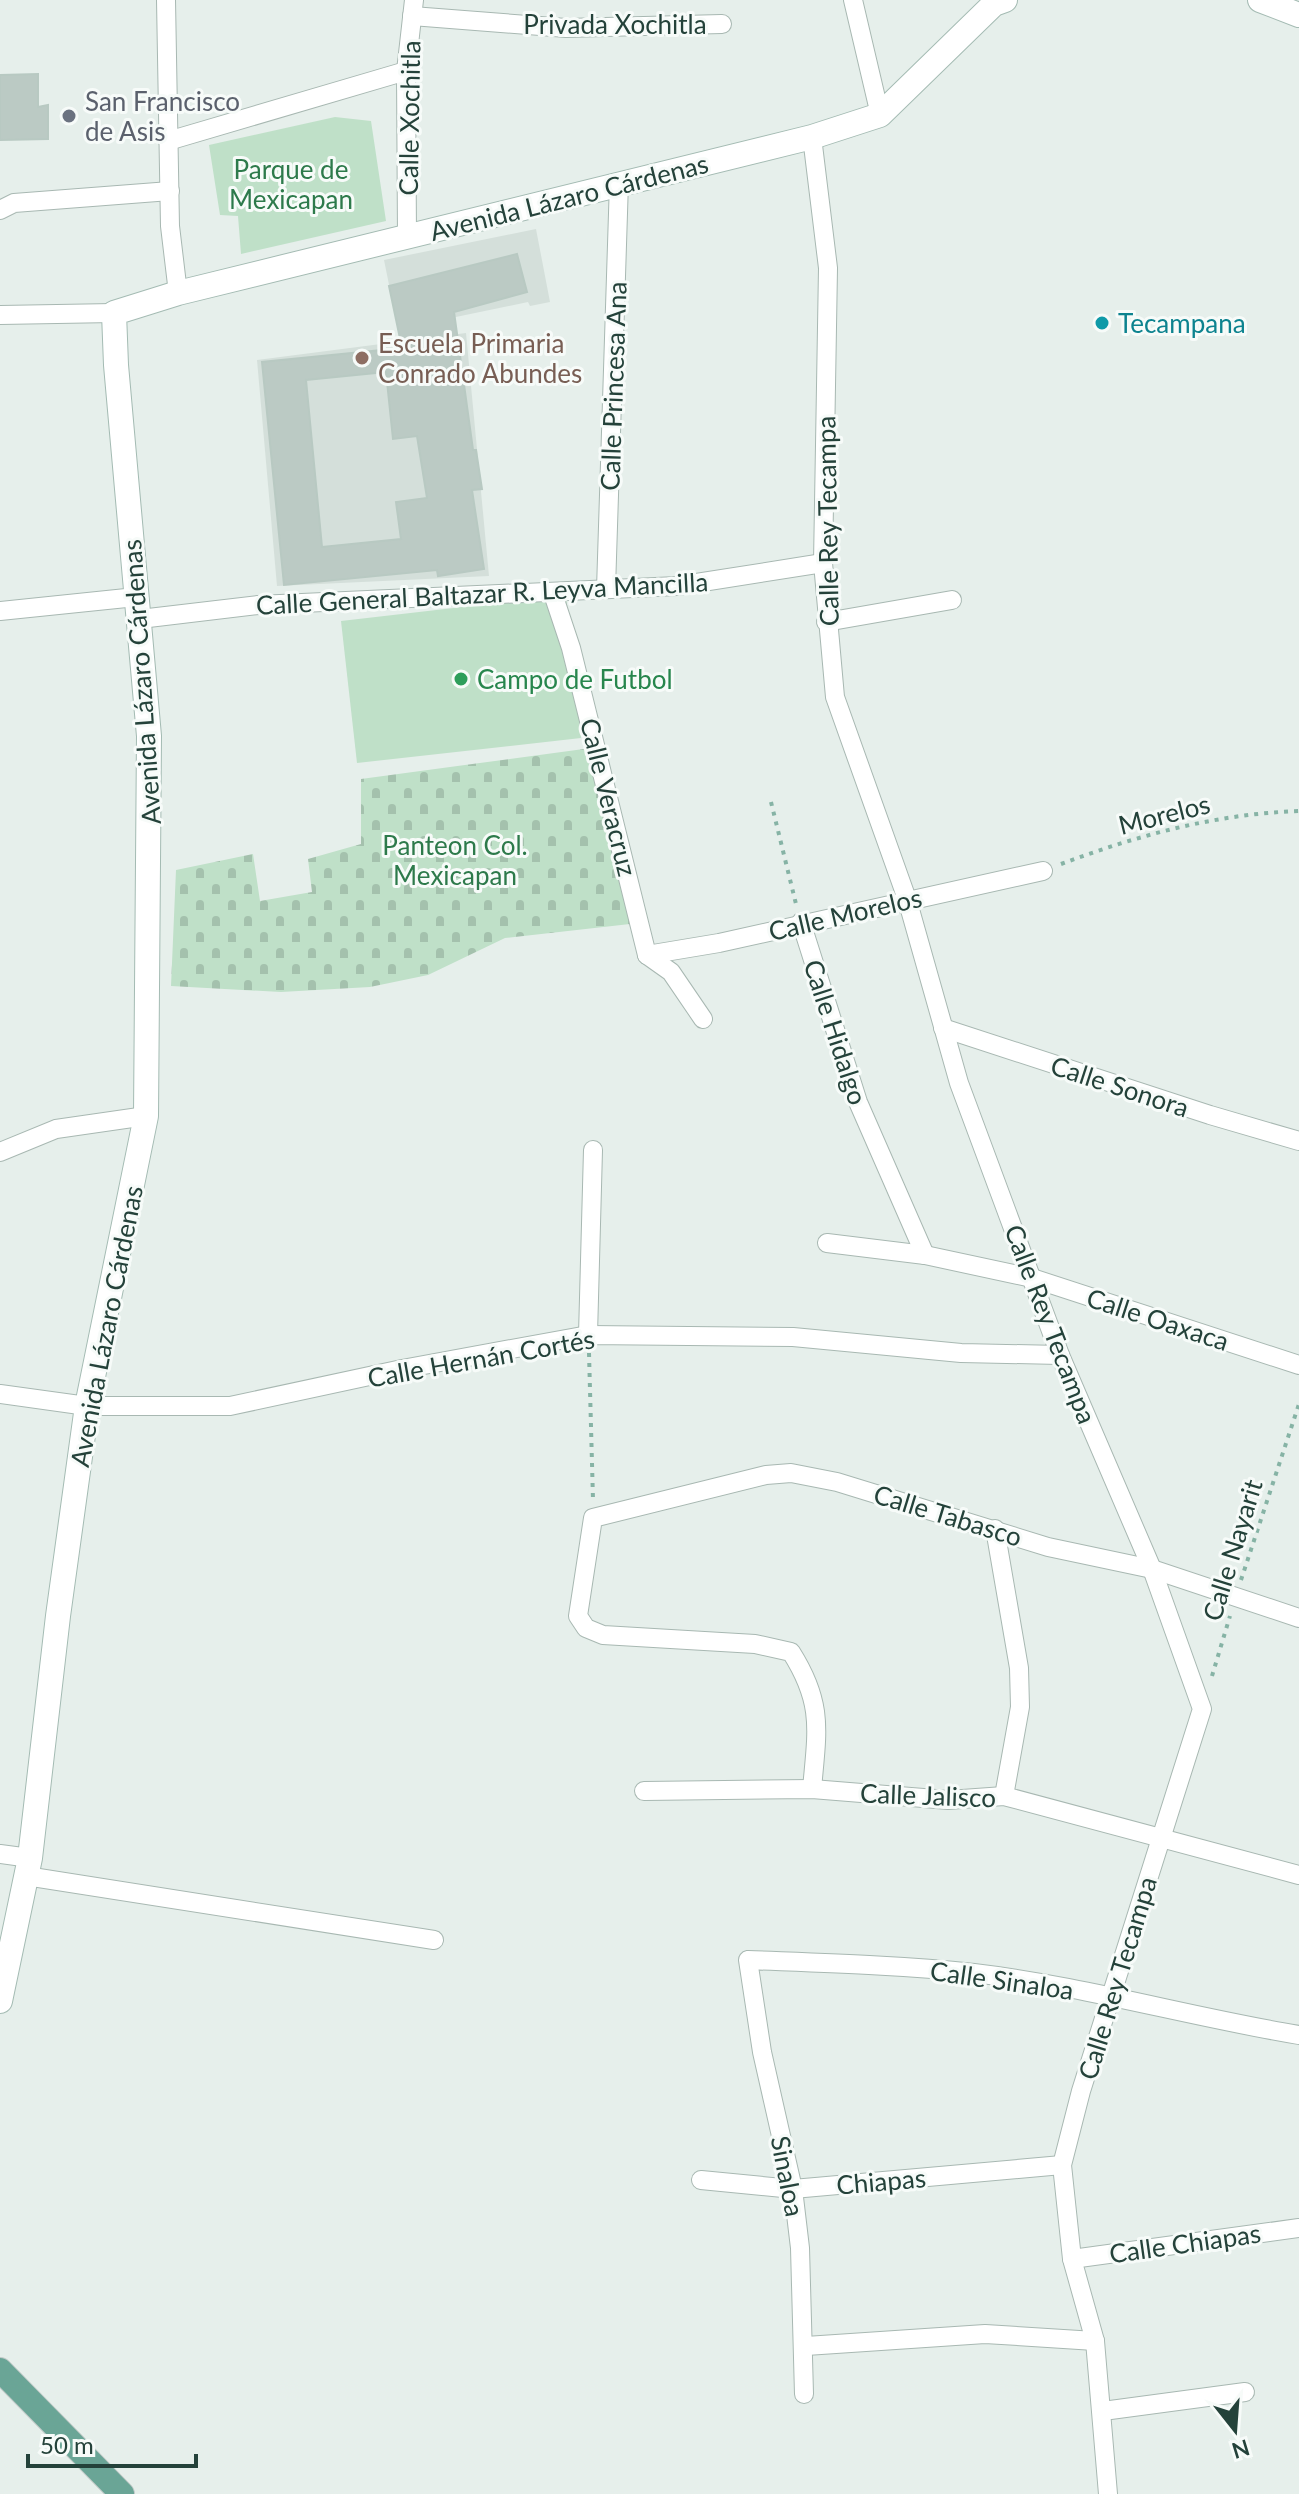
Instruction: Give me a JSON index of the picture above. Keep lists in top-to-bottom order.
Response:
{
  "streets": {
    "main road": ["Avenida Lázaro Cárdenas"],
    "street": [
      "Privada Xochitla",
      "Calle Xochitla",
      "Calle Princesa Ana",
      "Calle Rey Tecampa",
      "Calle General Baltazar R. Leyva Mancilla",
      "Calle Veracruz",
      "Calle Morelos",
      "Calle Hidalgo",
      "Calle Sonora",
      "Calle Oaxaca",
      "Calle Hernán Cortés",
      "Calle Tabasco",
      "Calle Jalisco",
      "Calle Sinaloa",
      "Sinaloa",
      "Chiapas",
      "Calle Chiapas"
    ],
    "path": ["Morelos", "Calle Nayarit"]
  },
  "crossings": [
    ["Privada Xochitla", "Calle Xochitla"],
    ["Calle Xochitla", "Avenida Lázaro Cárdenas"],
    ["Avenida Lázaro Cárdenas", "Calle Princesa Ana"],
    ["Avenida Lázaro Cárdenas", "Calle Rey Tecampa"],
    ["Avenida Lázaro Cárdenas", "Calle General Baltazar R. Leyva Mancilla"],
    ["Avenida Lázaro Cárdenas", "Calle Hernán Cortés"],
    ["Calle Princesa Ana", "Calle General Baltazar R. Leyva Mancilla"],
    ["Calle Rey Tecampa", "Calle General Baltazar R. Leyva Mancilla"],
    ["Calle Rey Tecampa", "Calle Morelos"],
    ["Calle Rey Tecampa", "Calle Sonora"],
    ["Calle Rey Tecampa", "Calle Oaxaca"],
    ["Calle Rey Tecampa", "Calle Hernán Cortés"],
    ["Calle Rey Tecampa", "Calle Tabasco"],
    ["Calle Rey Tecampa", "Calle Nayarit"],
    ["Calle Rey Tecampa", "Calle Jalisco"],
    ["Calle Rey Tecampa", "Calle Sinaloa"],
    ["Calle Rey Tecampa", "Chiapas"],
    ["Calle Rey Tecampa", "Calle Chiapas"],
    ["Calle General Baltazar R. Leyva Mancilla", "Calle Veracruz"],
    ["Calle Veracruz", "Calle Morelos"],
    ["Morelos", "Calle Morelos"],
    ["Calle Morelos", "Calle Hidalgo"],
    ["Calle Hidalgo", "Calle Oaxaca"],
    ["Calle Tabasco", "Calle Nayarit"],
    ["Calle Sinaloa", "Sinaloa"],
    ["Sinaloa", "Chiapas"]
  ],
  "parks": ["Parque de Mexicapan", "Panteon Col. Mexicapan"],
  "places": [
    "San Francisco de Asis",
    "Tecampana",
    "Escuela Primaria Conrado Abundes",
    "Campo de Futbol"
  ],
  "scale_bar": "50 m",
  "north": "bottom"
}
